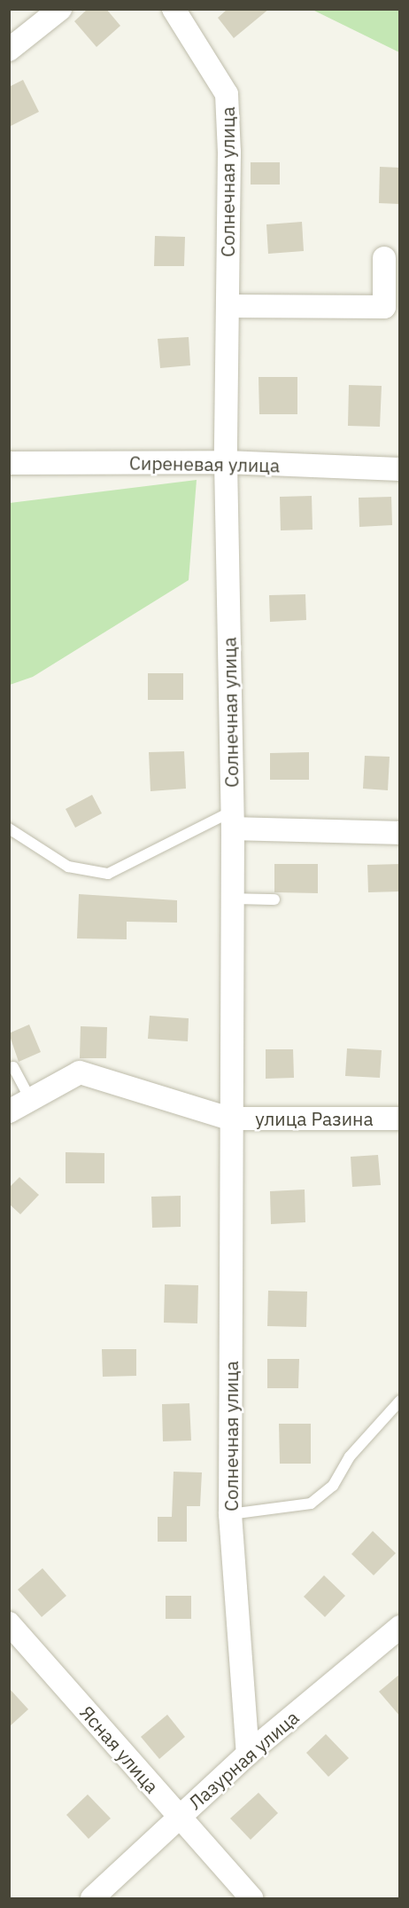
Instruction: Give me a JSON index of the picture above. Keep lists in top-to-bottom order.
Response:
{
  "streets": {
    "street": [
      "Солнечная улица",
      "Сиреневая улица",
      "улица Разина",
      "Ясная улица",
      "Лазурная улица"
    ]
  },
  "crossings": [
    ["Солнечная улица", "Сиреневая улица"],
    ["Солнечная улица", "улица Разина"],
    ["Солнечная улица", "Лазурная улица"],
    ["Ясная улица", "Лазурная улица"]
  ]
}
